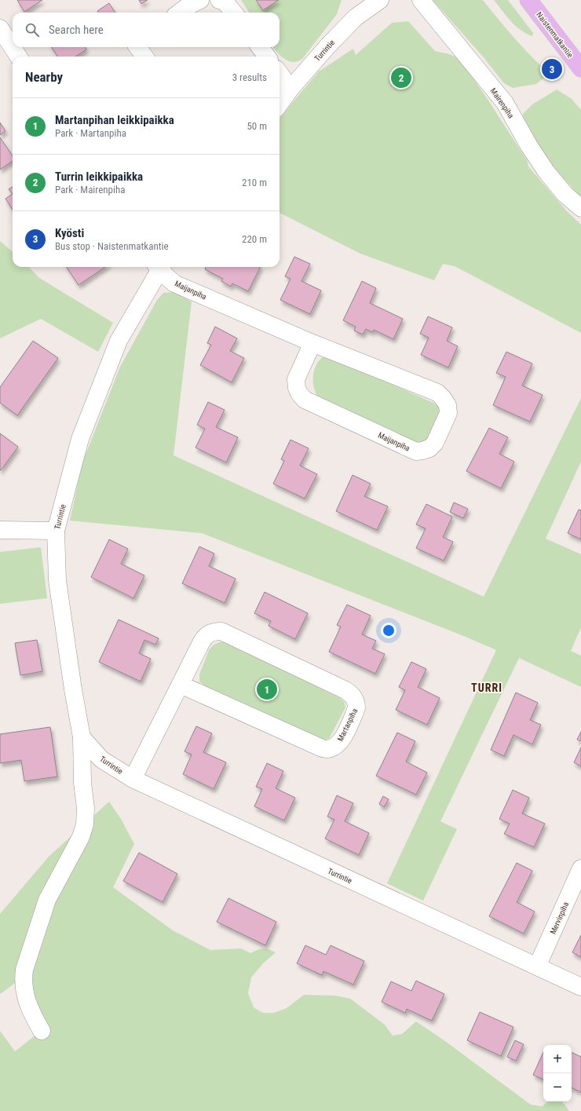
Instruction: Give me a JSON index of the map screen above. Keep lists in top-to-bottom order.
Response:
{
  "streets": {
    "main road": ["Naistenmatkantie"],
    "street": [
      "Turrintie",
      "Mairenpiha",
      "Maijanpiha",
      "Martanpiha",
      "Mervinpiha"
    ]
  },
  "crossings": [
    ["Turrintie", "Martanpiha"],
    ["Turrintie", "Mervinpiha"]
  ],
  "districts": ["TURRI"],
  "page": {
    "search": "Search here",
    "heading": ["Nearby", "3 results"],
    "pins": ["3", "2", "1"],
    "list": [
      {
        "mark": "1",
        "name": "Martanpihan leikkipaikka",
        "note": "Park · Martanpiha",
        "value": "50 m"
      },
      {
        "mark": "2",
        "name": "Turrin leikkipaikka",
        "note": "Park · Mairenpiha",
        "value": "210 m"
      },
      {
        "mark": "3",
        "name": "Kyösti",
        "note": "Bus stop · Naistenmatkantie",
        "value": "220 m"
      }
    ],
    "map_buttons": ["+", "−"]
  }
}
